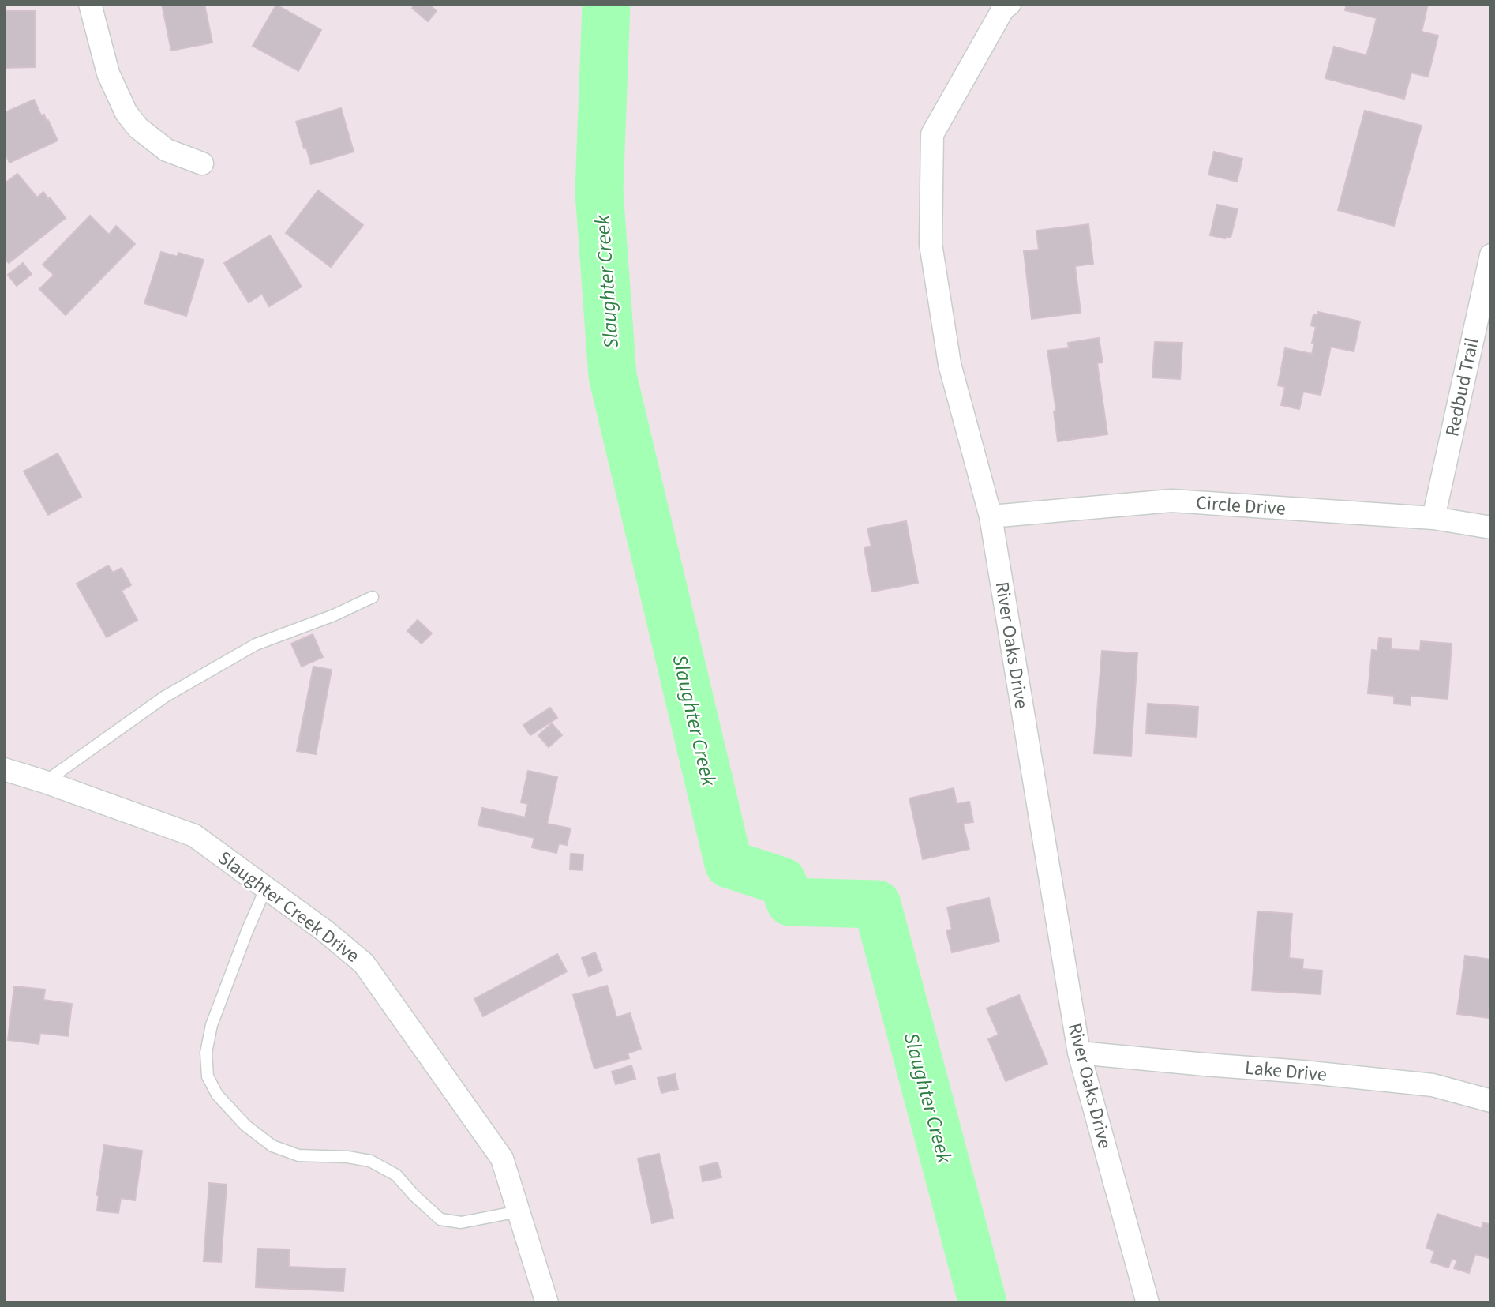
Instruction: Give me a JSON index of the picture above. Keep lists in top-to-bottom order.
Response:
{
  "streets": {
    "street": [
      "Redbud Trail",
      "Circle Drive",
      "River Oaks Drive",
      "Slaughter Creek Drive",
      "Lake Drive"
    ]
  },
  "crossings": [
    ["Redbud Trail", "Circle Drive"],
    ["Circle Drive", "River Oaks Drive"],
    ["River Oaks Drive", "Lake Drive"]
  ],
  "water": ["Slaughter Creek"]
}
